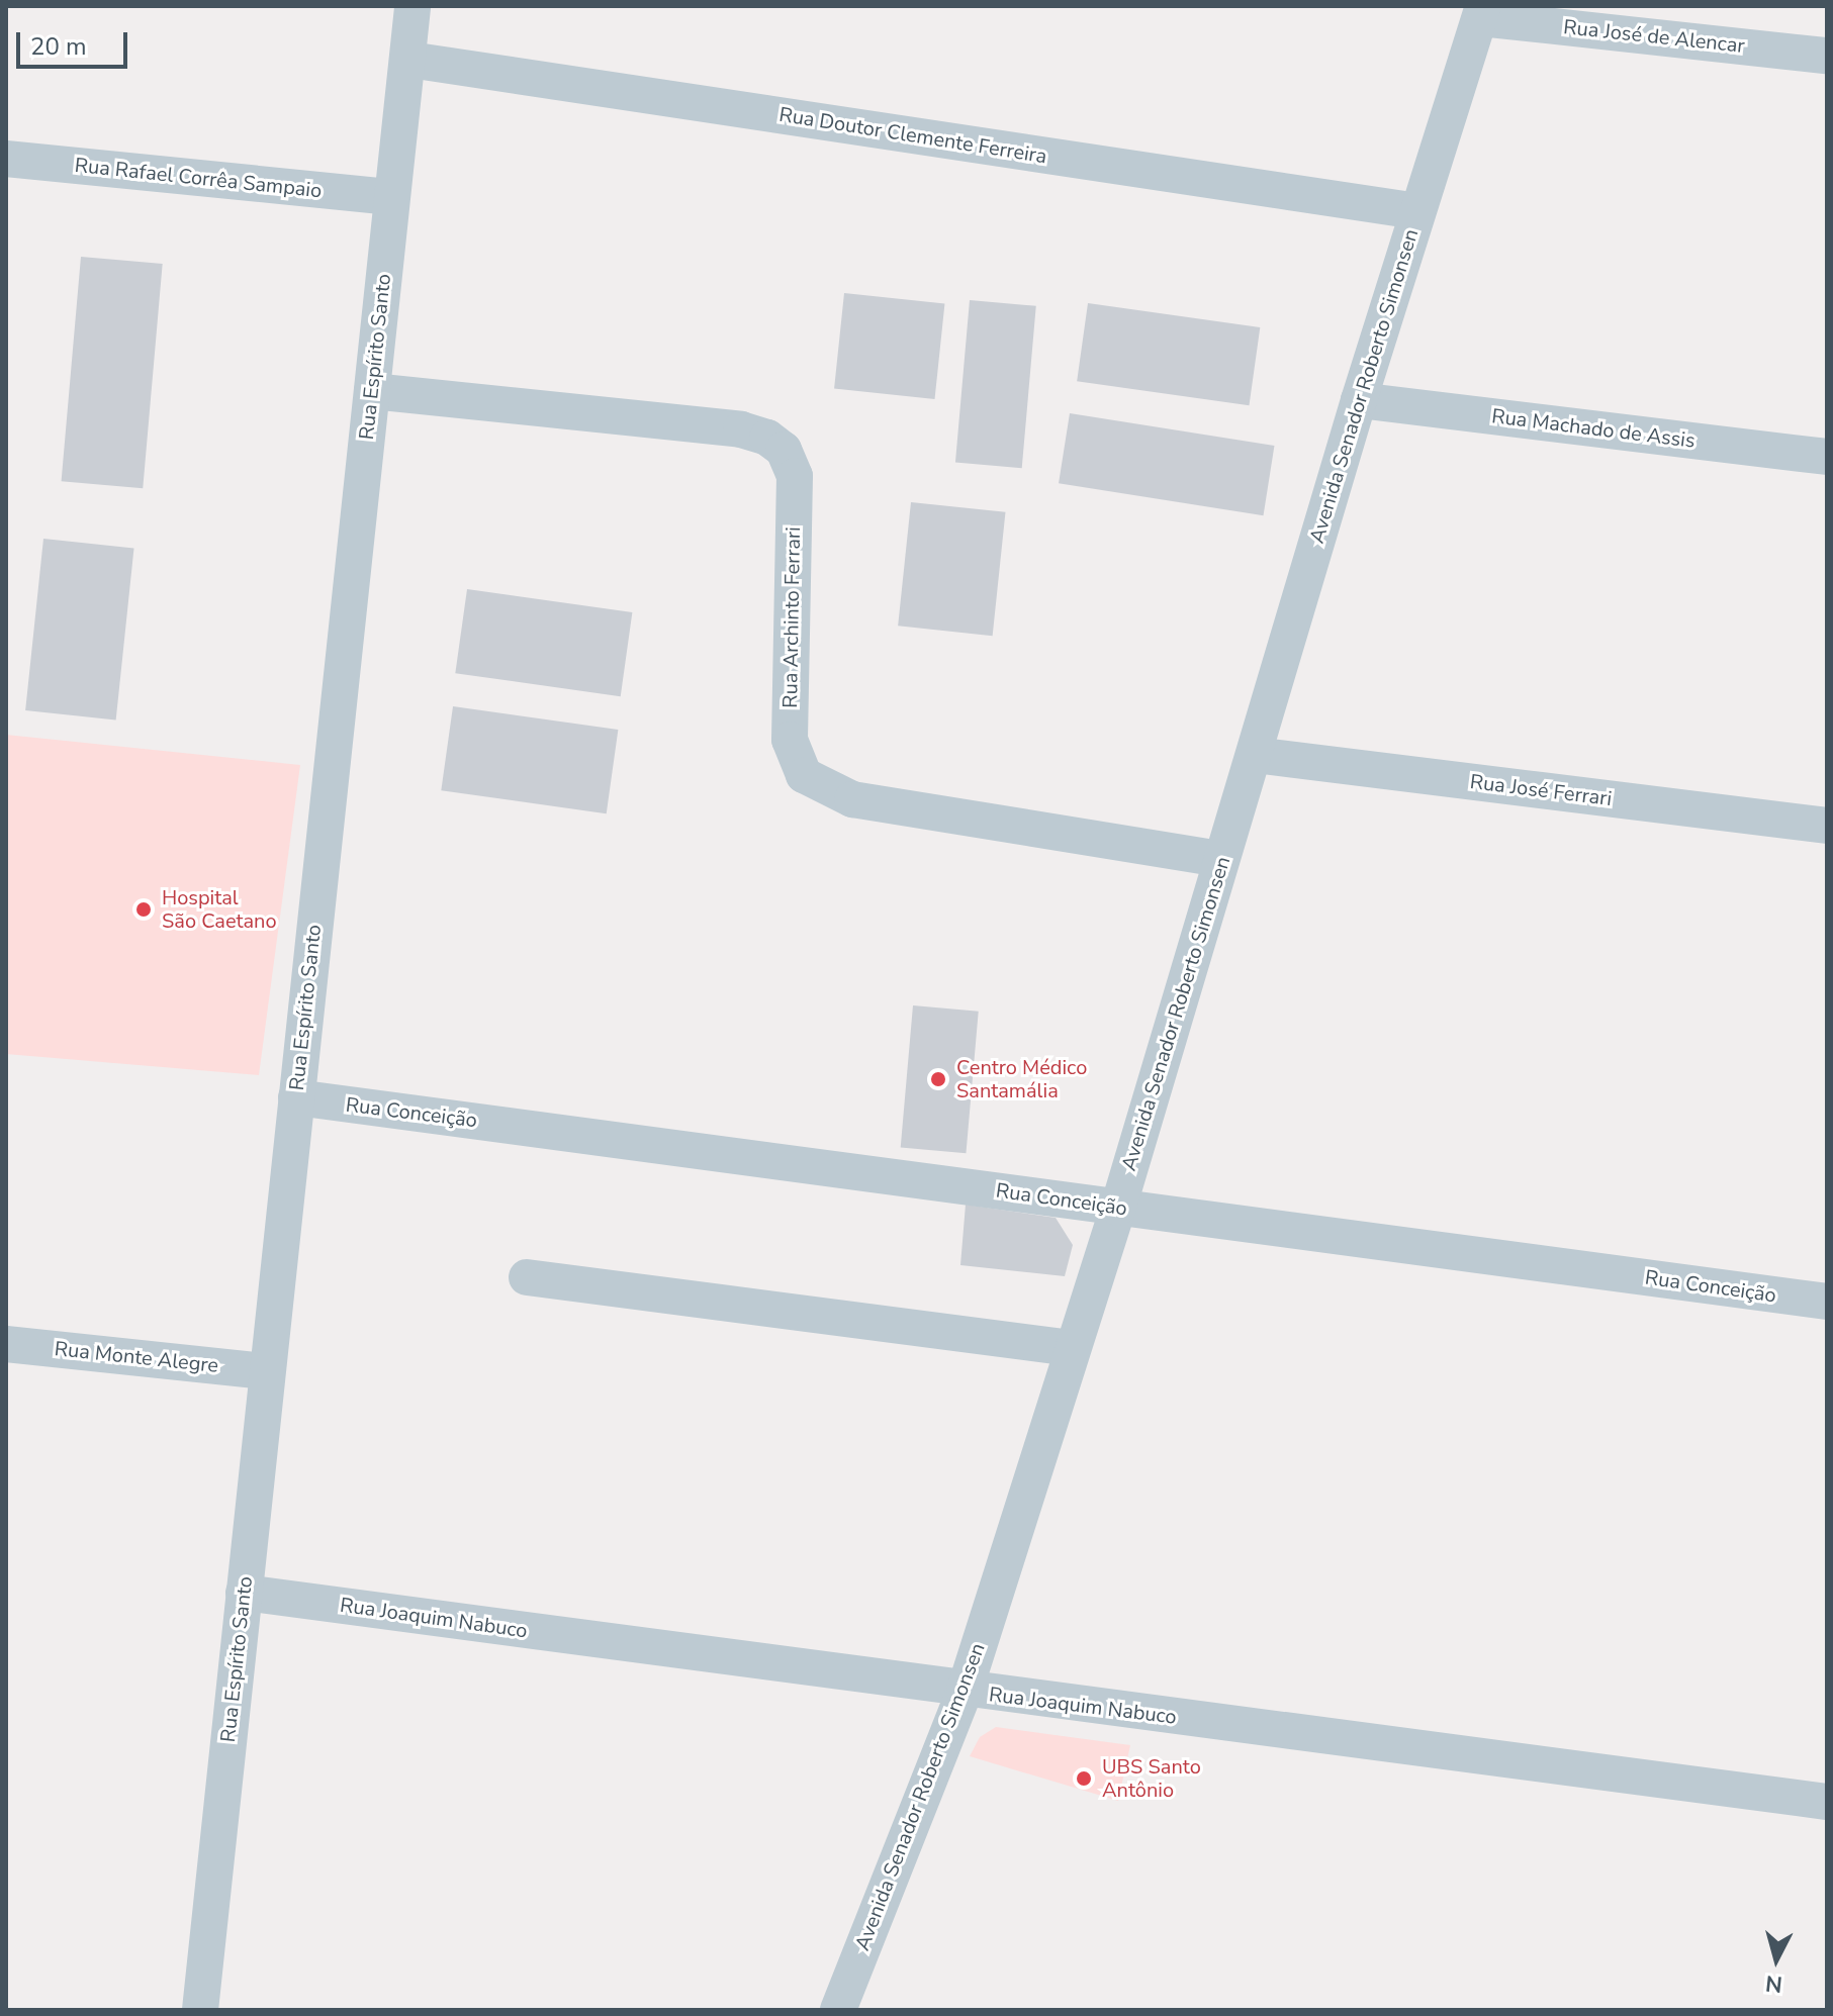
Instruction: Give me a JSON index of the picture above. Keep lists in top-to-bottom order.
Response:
{
  "streets": {
    "street": [
      "Rua José de Alencar",
      "Rua Doutor Clemente Ferreira",
      "Rua Rafael Corrêa Sampaio",
      "Rua Espírito Santo",
      "Avenida Senador Roberto Simonsen",
      "Rua Machado de Assis",
      "Rua Archinto Ferrari",
      "Rua José Ferrari",
      "Rua Conceição",
      "Rua Monte Alegre",
      "Rua Joaquim Nabuco"
    ]
  },
  "crossings": [
    ["Rua José de Alencar", "Avenida Senador Roberto Simonsen"],
    ["Rua Doutor Clemente Ferreira", "Rua Espírito Santo"],
    ["Rua Doutor Clemente Ferreira", "Avenida Senador Roberto Simonsen"],
    ["Rua Rafael Corrêa Sampaio", "Rua Espírito Santo"],
    ["Rua Espírito Santo", "Rua Archinto Ferrari"],
    ["Rua Espírito Santo", "Rua Conceição"],
    ["Rua Espírito Santo", "Rua Monte Alegre"],
    ["Rua Espírito Santo", "Rua Joaquim Nabuco"],
    ["Avenida Senador Roberto Simonsen", "Rua Machado de Assis"],
    ["Avenida Senador Roberto Simonsen", "Rua Archinto Ferrari"],
    ["Avenida Senador Roberto Simonsen", "Rua José Ferrari"],
    ["Avenida Senador Roberto Simonsen", "Rua Conceição"],
    ["Avenida Senador Roberto Simonsen", "Rua Joaquim Nabuco"]
  ],
  "places": ["Hospital São Caetano", "Centro Médico Santamália", "UBS Santo Antônio"],
  "scale_bar": "20 m",
  "north": "bottom"
}
